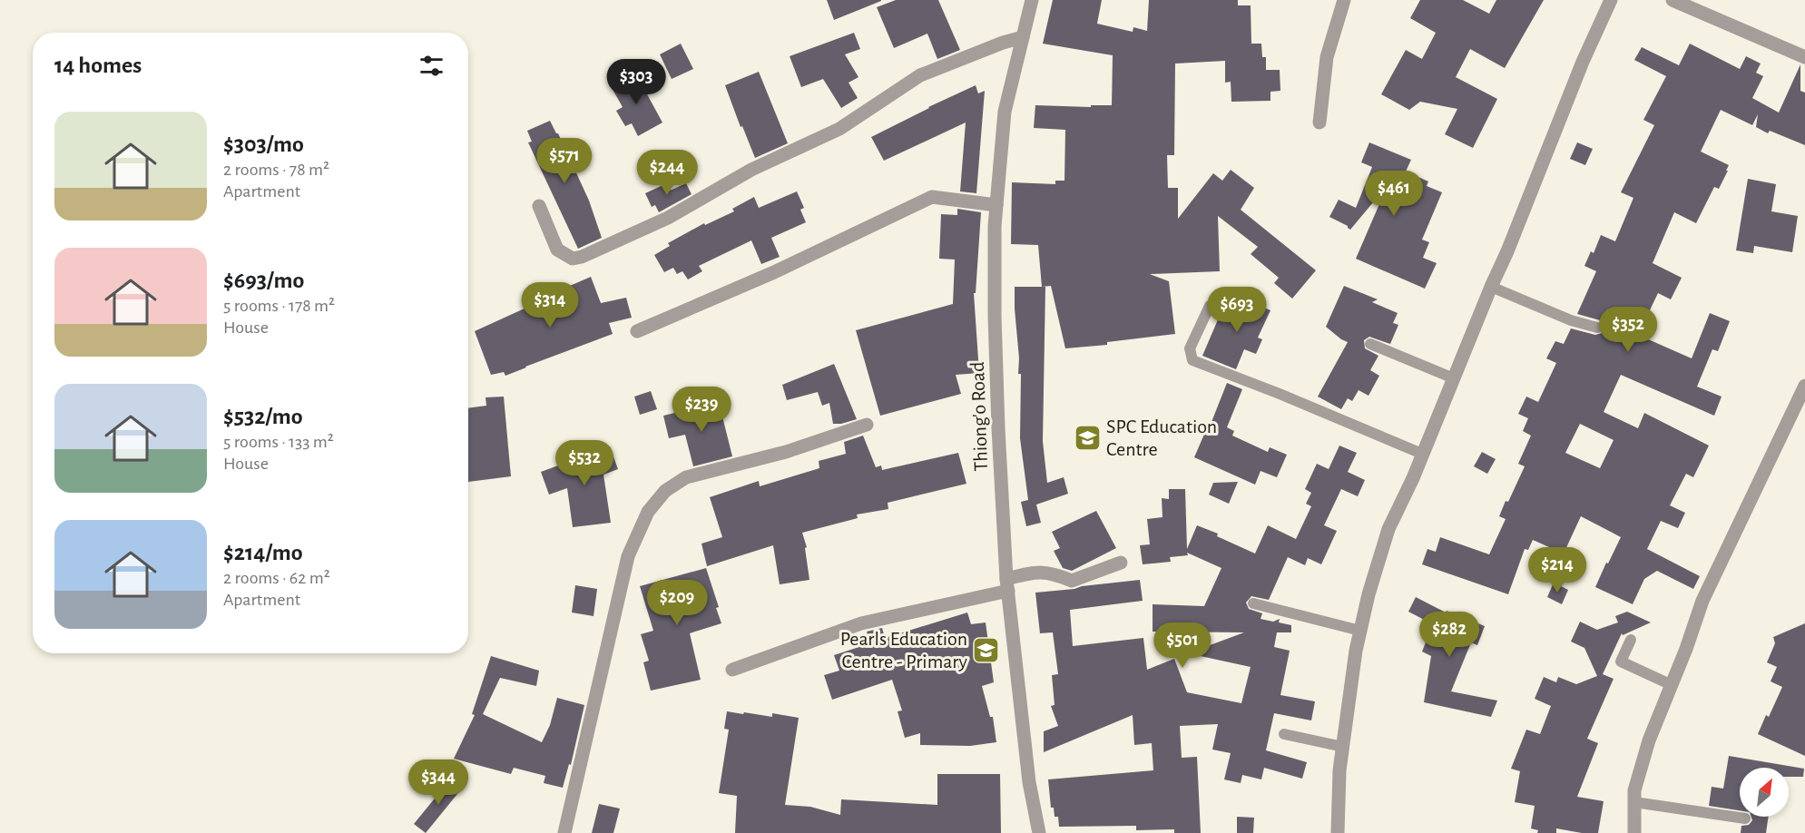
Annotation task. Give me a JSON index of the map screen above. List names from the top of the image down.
{
  "streets": {
    "street": ["Thiong'o Road"]
  },
  "places": {
    "school or university": ["SPC Education Centre", "Pearls Education Centre - Primary"]
  },
  "north": "top right",
  "page": {
    "heading": "14 homes",
    "price": [
      "$303",
      "$571",
      "$244",
      "$461",
      "$314",
      "$693",
      "$352",
      "$239",
      "$532",
      "$214",
      "$209",
      "$282",
      "$501",
      "$344"
    ],
    "list": [
      {
        "name": "$303/mo",
        "note": "2 rooms · 78 m² · Apartment"
      },
      {
        "name": "$693/mo",
        "note": "5 rooms · 178 m² · House"
      },
      {
        "name": "$532/mo",
        "note": "5 rooms · 133 m² · House"
      },
      {
        "name": "$214/mo",
        "note": "2 rooms · 62 m² · Apartment"
      }
    ]
  }
}
